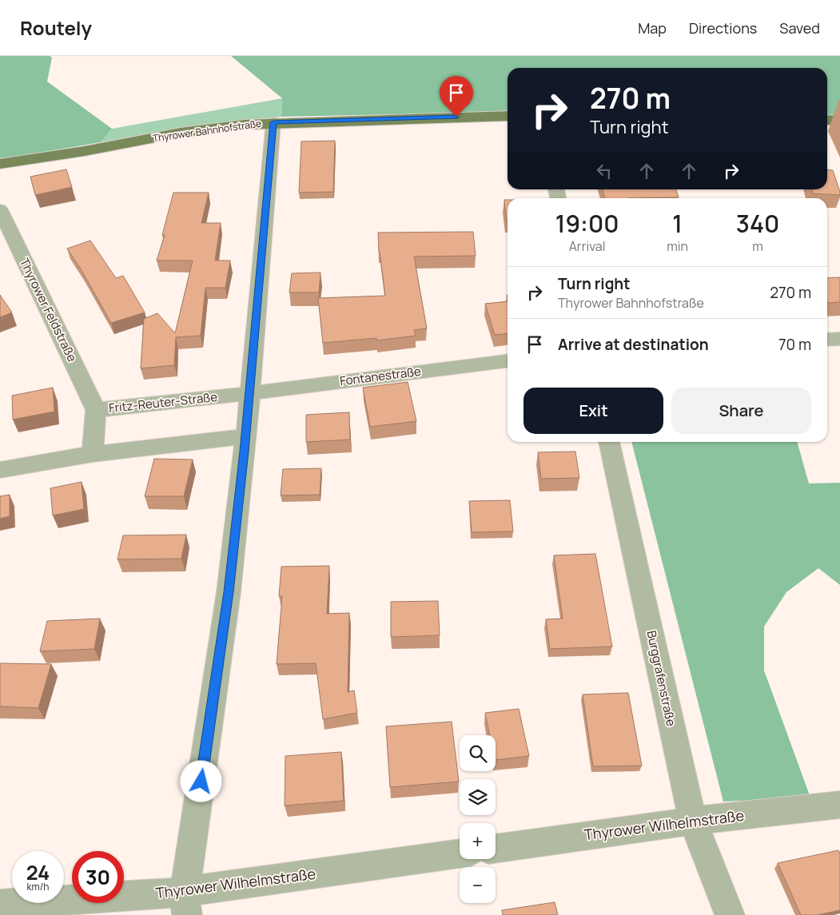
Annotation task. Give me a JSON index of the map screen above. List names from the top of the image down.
{
  "streets": {
    "main road": ["Thyrower Bahnhofstraße"],
    "street": [
      "Thyrower Feldstraße",
      "Fontanestraße",
      "Fritz-Reuter-Straße",
      "Burggrafenstraße",
      "Thyrower Wilhelmstraße"
    ]
  },
  "crossings": [
    ["Thyrower Feldstraße", "Fritz-Reuter-Straße"],
    ["Fontanestraße", "Fritz-Reuter-Straße"],
    ["Burggrafenstraße", "Thyrower Wilhelmstraße"]
  ],
  "page": {
    "header": "Routely",
    "nav": ["Map", "Directions", "Saved"],
    "turn": ["270 m", "Turn right"],
    "eta": [
      "19:00",
      "Arrival",
      "1",
      "min",
      "340",
      "m"
    ],
    "list": [
      {
        "name": "Turn right",
        "note": "Thyrower Bahnhofstraße",
        "value": "270 m"
      },
      {
        "name": "Arrive at destination",
        "value": "70 m"
      }
    ],
    "buttons": ["Exit", "Share"],
    "map_buttons": ["+", "−"],
    "speed": "24 km/h",
    "limit": "30"
  }
}
